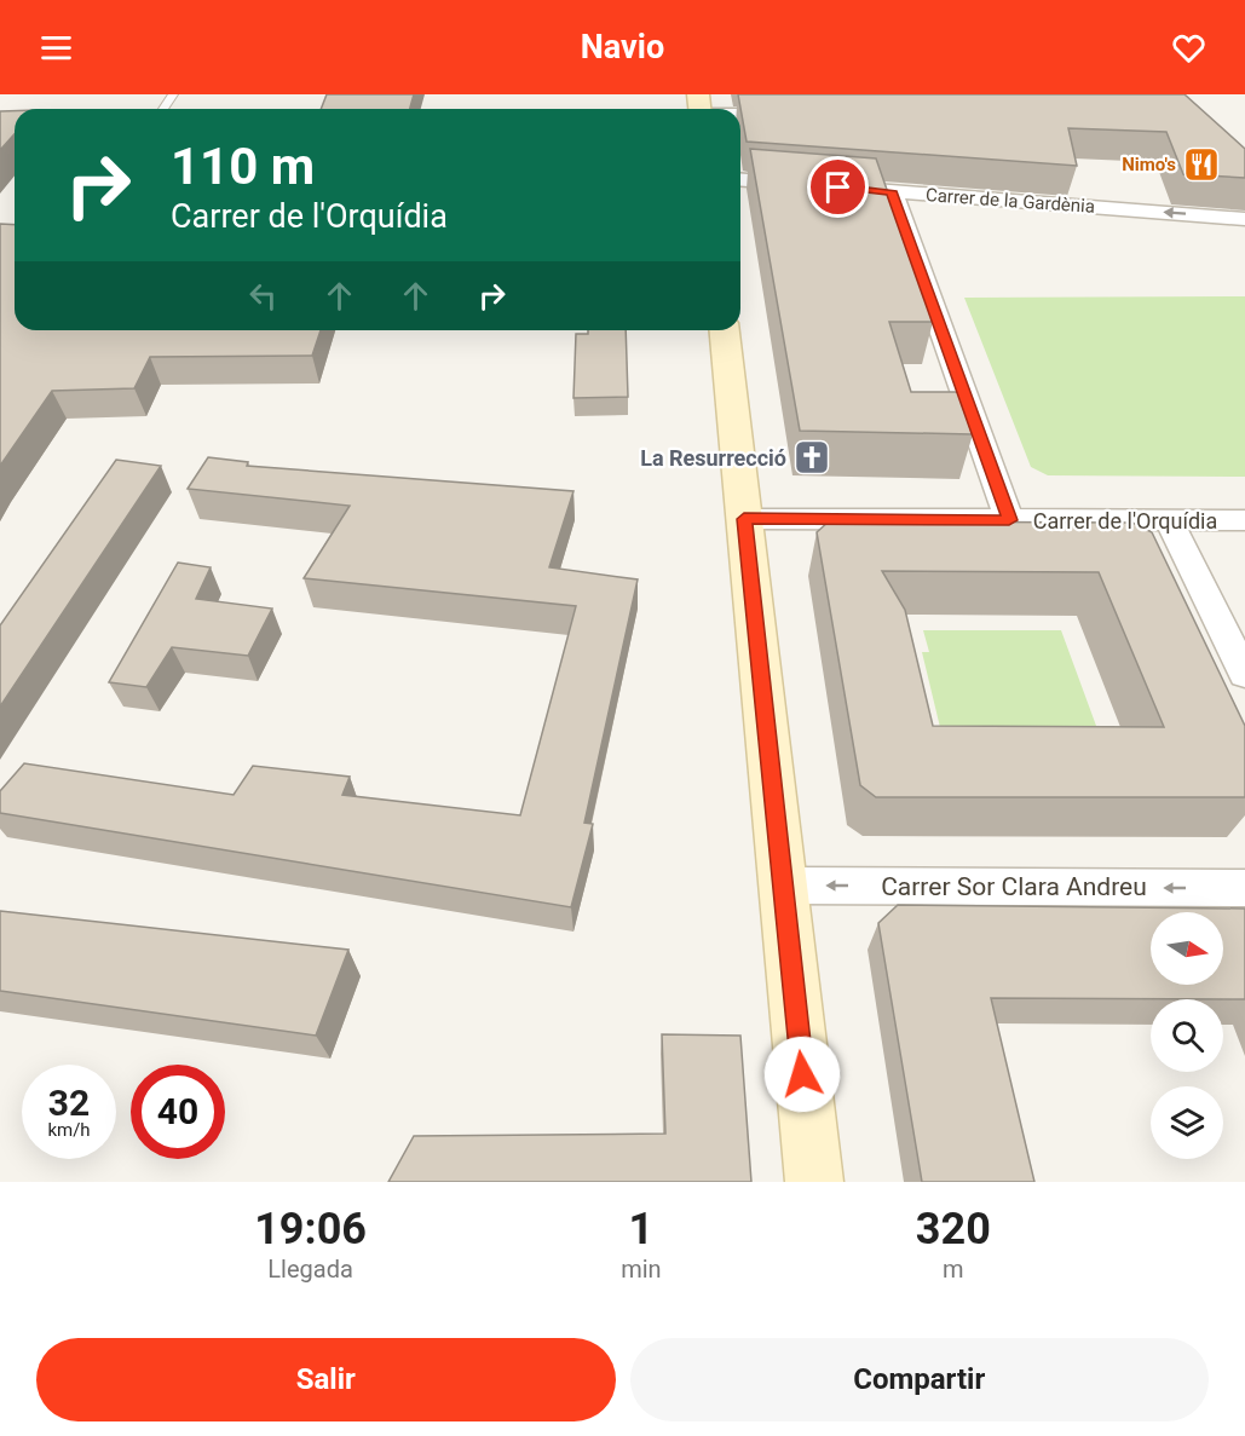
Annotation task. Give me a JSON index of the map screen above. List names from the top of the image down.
{
  "streets": {
    "street": ["Carrer de la Gardènia", "Carrer de l'Orquídia", "Carrer Sor Clara Andreu"]
  },
  "one_way": ["Carrer de la Gardènia", "Carrer Sor Clara Andreu"],
  "places": {
    "restaurant": ["Nimo's"],
    "church": ["La Resurrecció"]
  },
  "north": "right",
  "page": {
    "header": "Navio",
    "turn": ["110 m", "Carrer de l'Orquídia"],
    "speed": "32 km/h",
    "limit": "40",
    "eta": [
      "19:06",
      "Llegada",
      "1",
      "min",
      "320",
      "m"
    ],
    "buttons": ["Salir", "Compartir"]
  }
}
